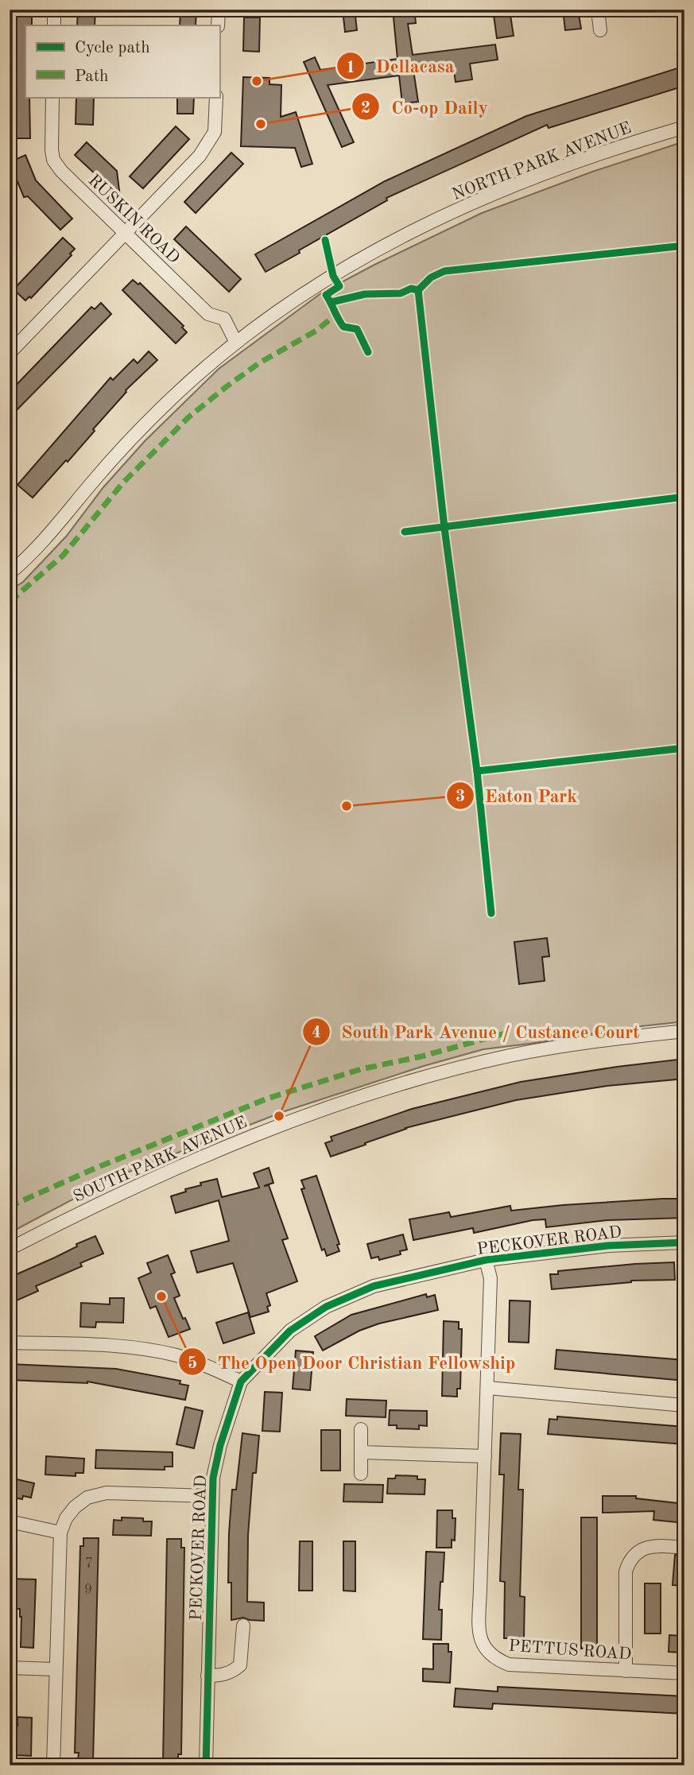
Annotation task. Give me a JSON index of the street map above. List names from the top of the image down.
{
  "streets": {
    "street": [
      "NORTH PARK AVENUE",
      "RUSKIN ROAD",
      "SOUTH PARK AVENUE",
      "PECKOVER ROAD",
      "PETTUS ROAD"
    ]
  },
  "crossings": [
    ["NORTH PARK AVENUE", "RUSKIN ROAD"],
    ["PECKOVER ROAD", "PETTUS ROAD"]
  ],
  "places": [
    "Dellacasa",
    "Co-op Daily",
    "Eaton Park",
    "South Park Avenue / Custance Court",
    "The Open Door Christian Fellowship"
  ],
  "house_numbers": ["7", "9"],
  "legend": ["Cycle path", "Path"]
}
